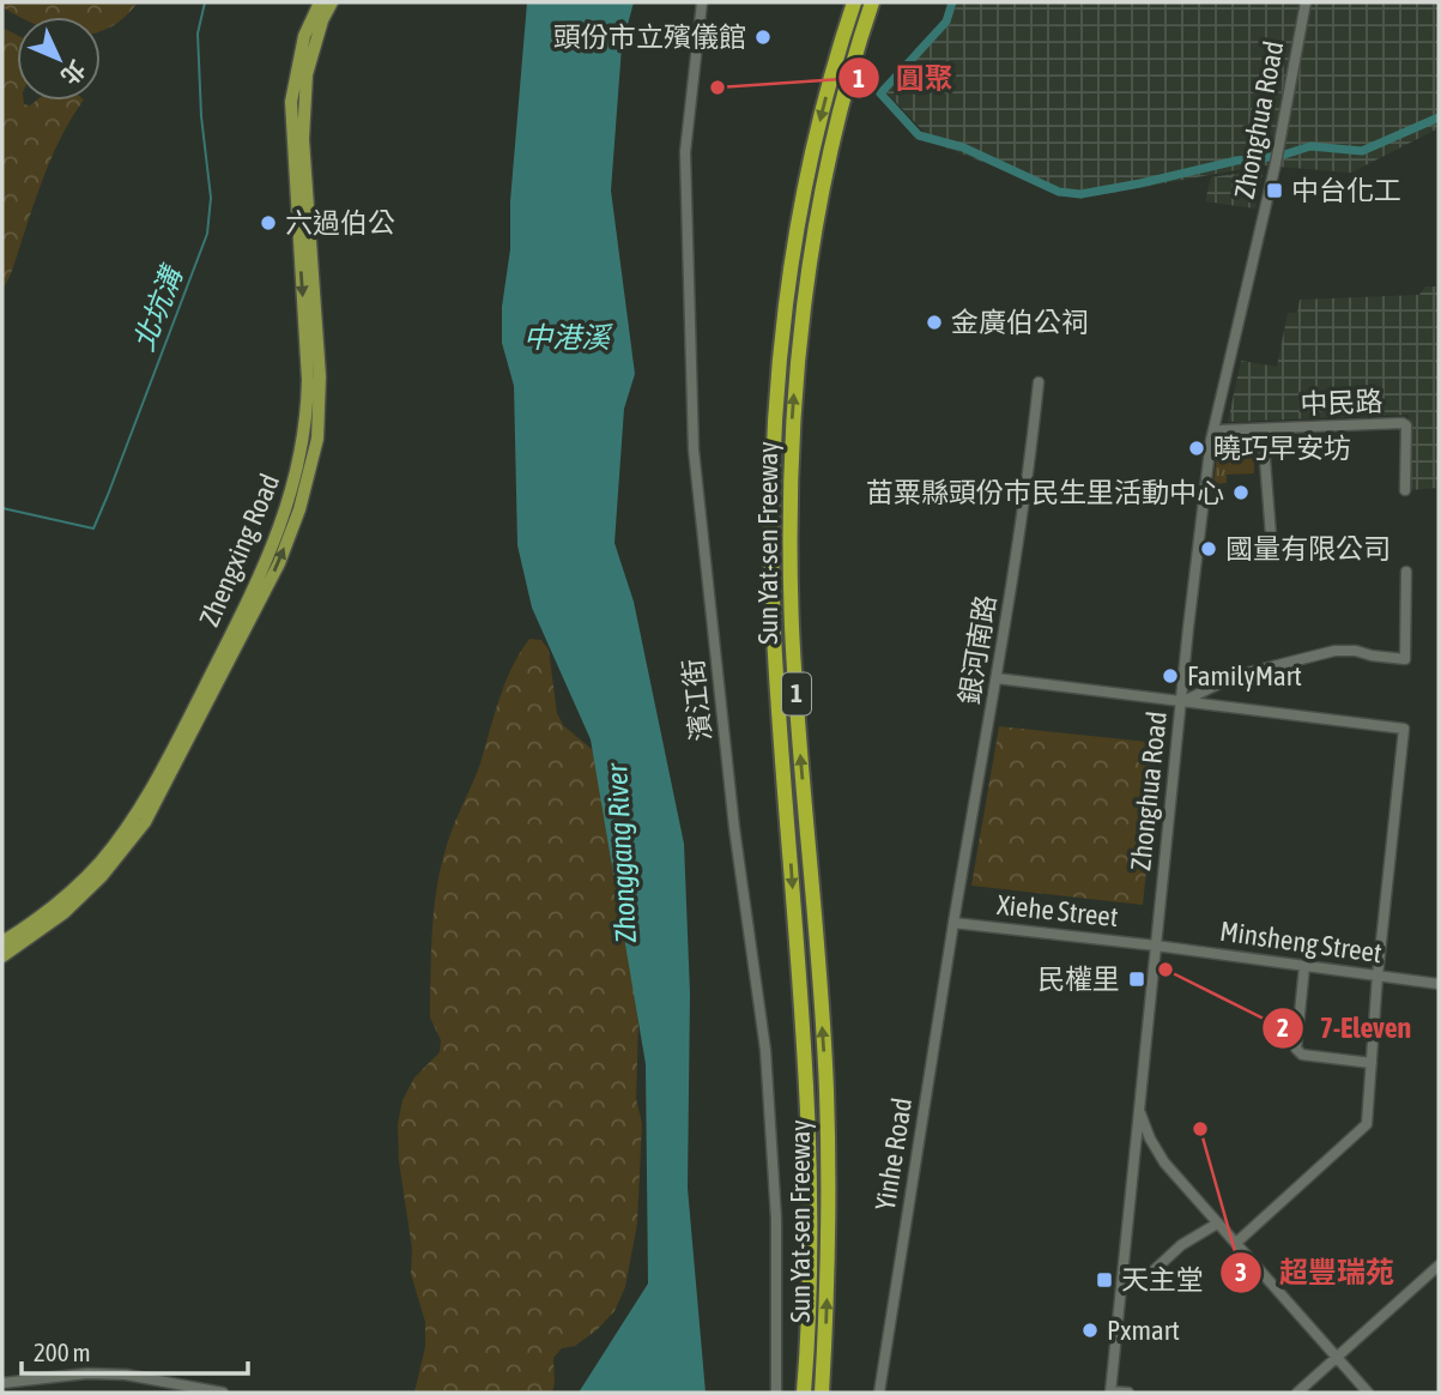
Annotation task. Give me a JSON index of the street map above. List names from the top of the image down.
{
  "streets": {
    "highway": ["Sun Yat-sen Freeway", "1"],
    "main road": ["Zhengxing Road"],
    "street": [
      "Zhonghua Road",
      "中民路",
      "銀河南路",
      "濱江街",
      "Xiehe Street",
      "Minsheng Street",
      "Yinhe Road"
    ]
  },
  "crossings": [
    ["Zhonghua Road", "中民路"],
    ["Zhonghua Road", "Xiehe Street"],
    ["Zhonghua Road", "Minsheng Street"],
    ["銀河南路", "Xiehe Street"],
    ["銀河南路", "Yinhe Road"],
    ["Xiehe Street", "Minsheng Street"],
    ["Xiehe Street", "Yinhe Road"]
  ],
  "water": ["北坑溝", "中港溪", "Zhonggang River"],
  "places": {
    "other": [
      "頭份市立殯儀館",
      "圓聚",
      "六過伯公",
      "金廣伯公祠",
      "曉巧早安坊",
      "苗粟縣頭份巿民生里活動中心",
      "國量有限公司",
      "FamilyMart",
      "7-Eleven",
      "超豐瑞苑",
      "Pxmart"
    ],
    "transit": ["中台化工", "民權里", "天主堂"]
  },
  "scale_bar": "200 m",
  "north": "bottom right"
}
